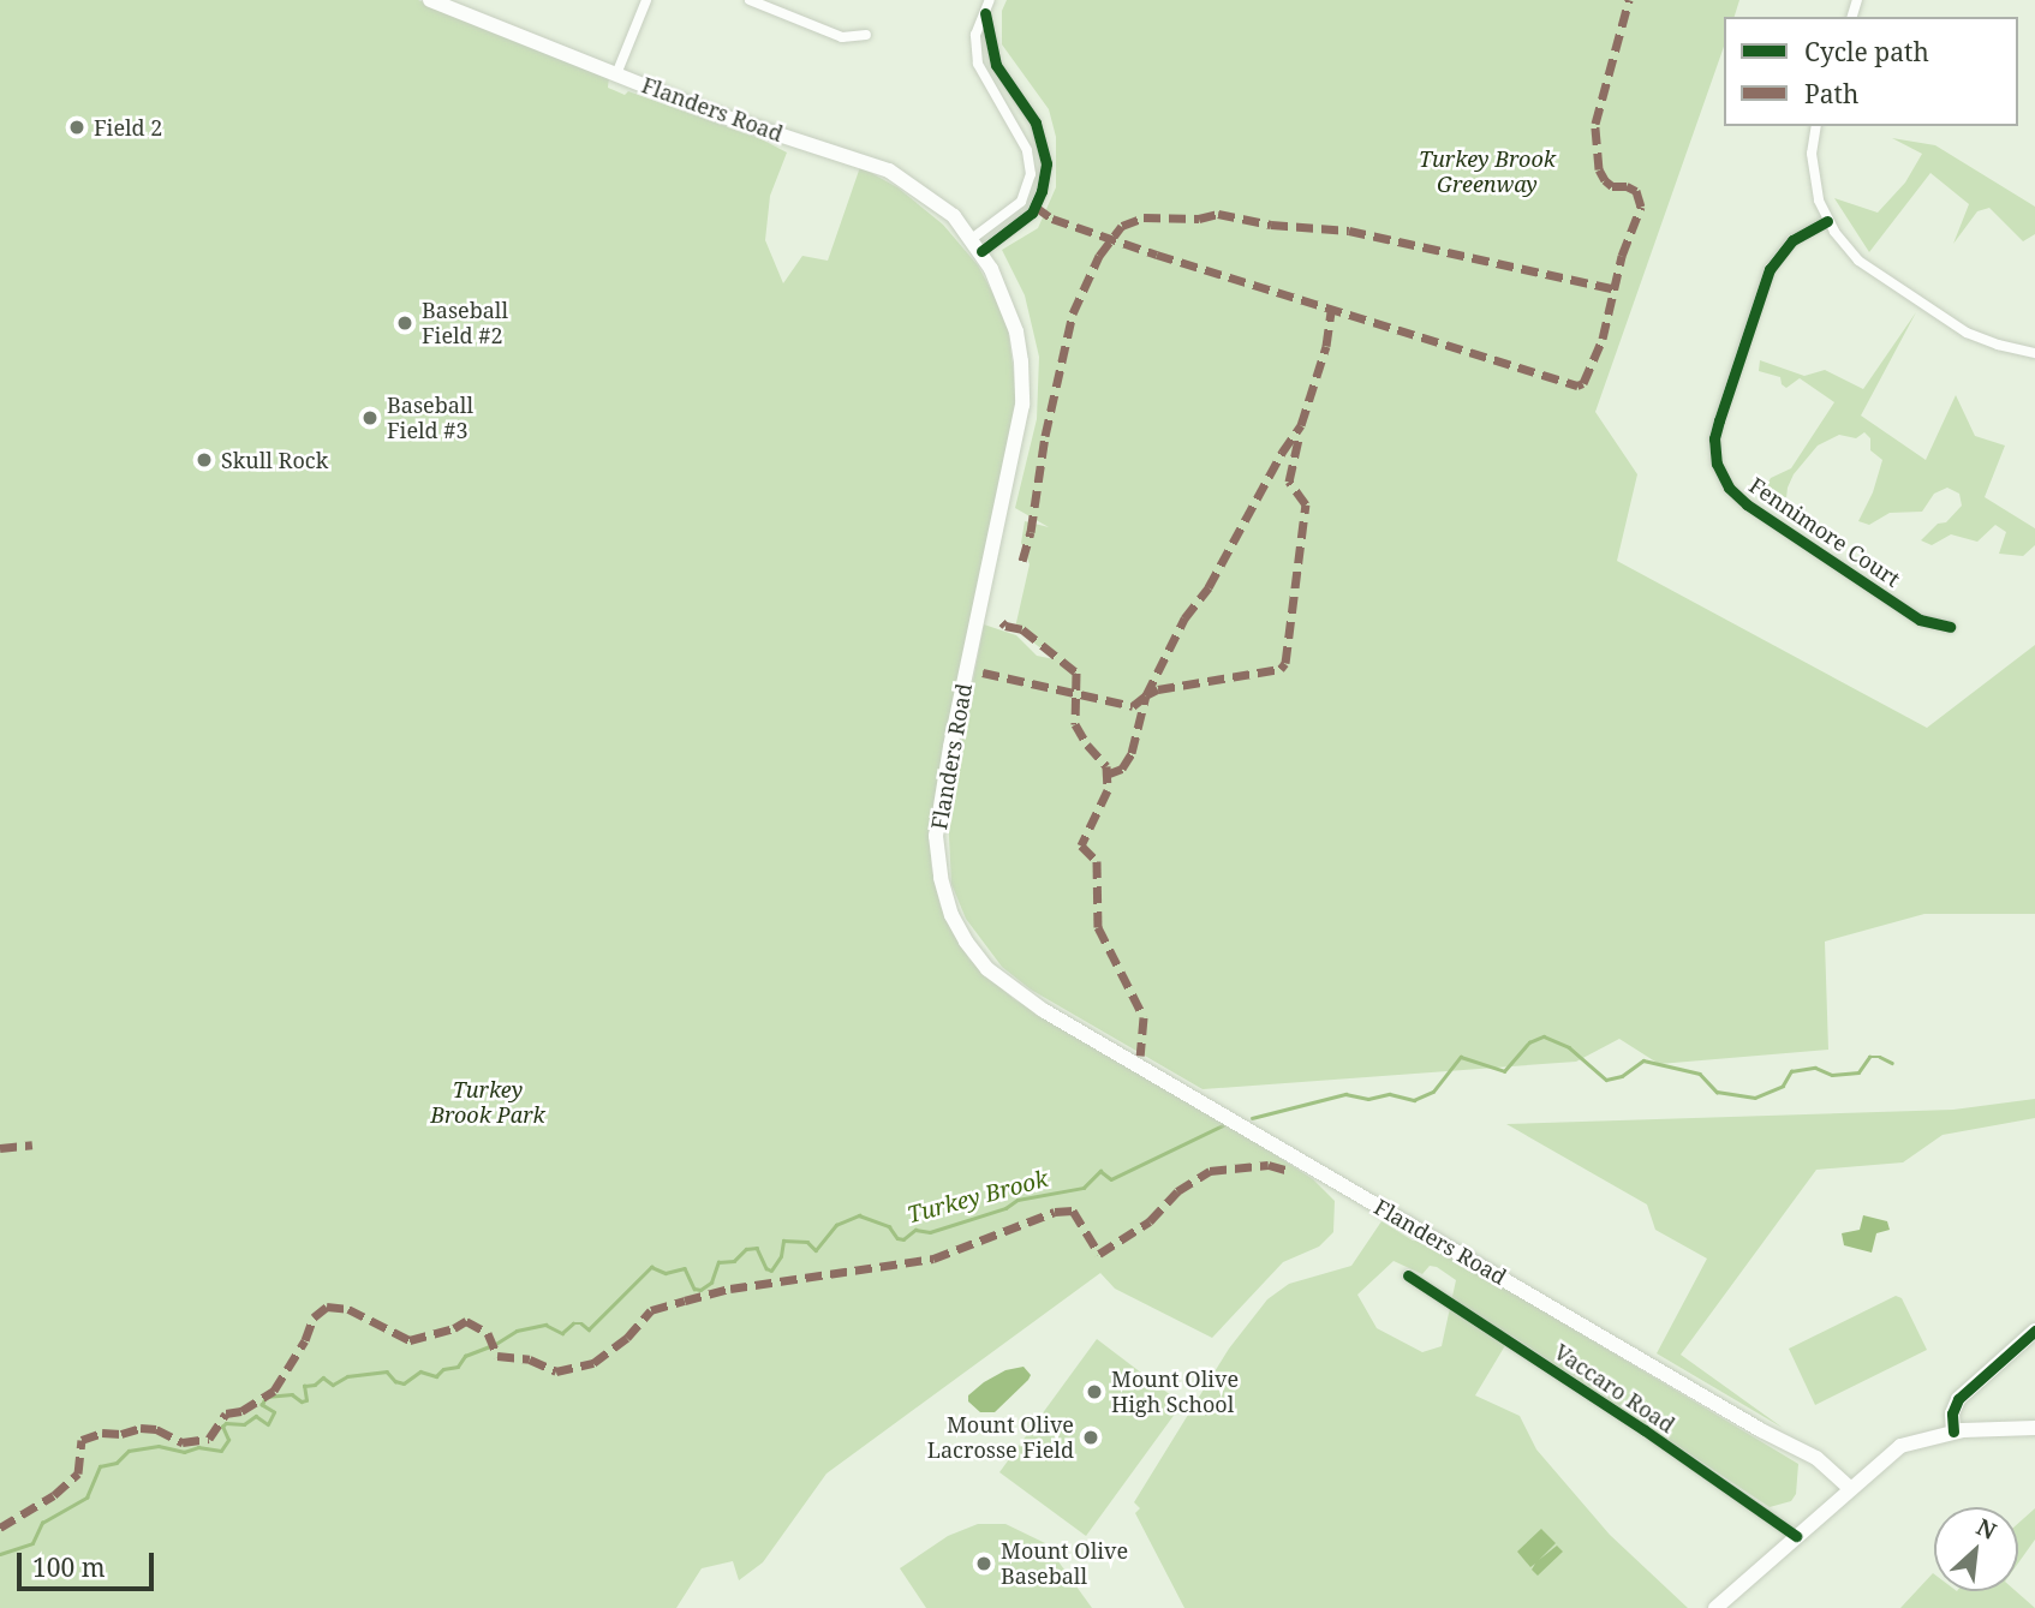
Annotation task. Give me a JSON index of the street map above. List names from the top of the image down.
{
  "streets": {
    "main road": ["Flanders Road"],
    "street": ["Fennimore Court", "Vaccaro Road"]
  },
  "water": ["Turkey Brook"],
  "parks": ["Turkey Brook Greenway", "Turkey Brook Park"],
  "places": [
    "Field 2",
    "Baseball Field #2",
    "Baseball Field #3",
    "Skull Rock",
    "Mount Olive High School",
    "Mount Olive Lacrosse Field",
    "Mount Olive Baseball"
  ],
  "legend": ["Cycle path", "Path"],
  "scale_bar": "100 m",
  "north": "top right"
}
